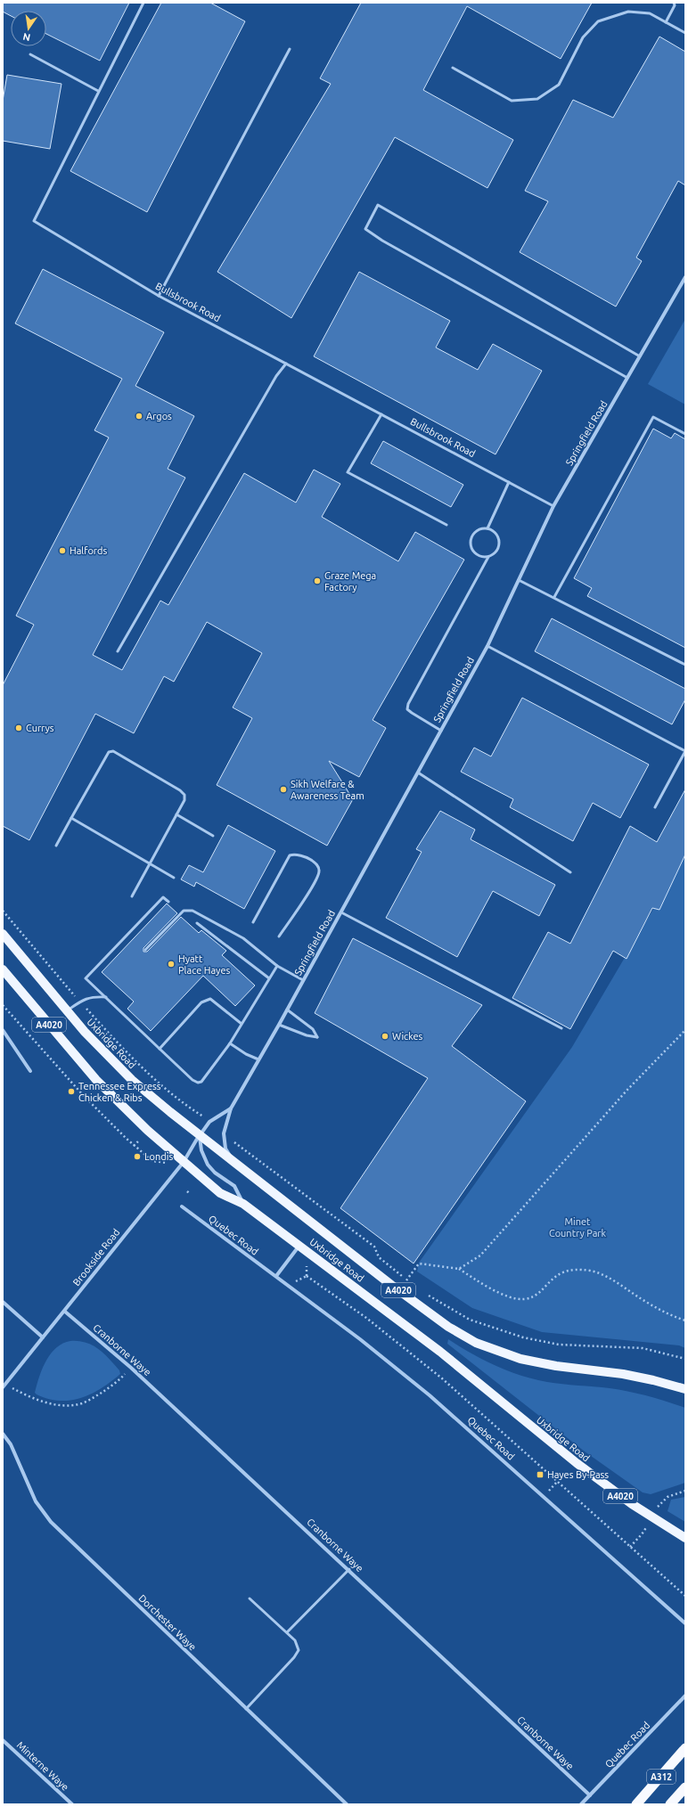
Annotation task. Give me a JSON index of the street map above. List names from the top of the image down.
{
  "streets": {
    "highway": ["A312"],
    "main road": ["A4020", "Uxbridge Road"],
    "street": [
      "Springfield Road",
      "Quebec Road",
      "Brookside Road",
      "Cranborne Waye",
      "Dorchester Waye",
      "Minterne Waye"
    ],
    "lane": ["Bullsbrook Road"]
  },
  "crossings": [
    ["Bullsbrook Road", "Springfield Road"],
    ["Springfield Road", "Uxbridge Road"],
    ["Uxbridge Road", "Brookside Road"],
    ["Quebec Road", "Cranborne Waye"],
    ["Brookside Road", "Cranborne Waye"]
  ],
  "parks": ["Minet Country Park"],
  "places": {
    "other": [
      "Argos",
      "Halfords",
      "Graze Mega Factory",
      "Currys",
      "Sikh Welfare & Awareness Team",
      "Hyatt Place Hayes",
      "Wickes",
      "Tennessee Express Chicken & Ribs",
      "Londis"
    ],
    "transit": ["Hayes By-Pass"]
  },
  "north": "bottom"
}
